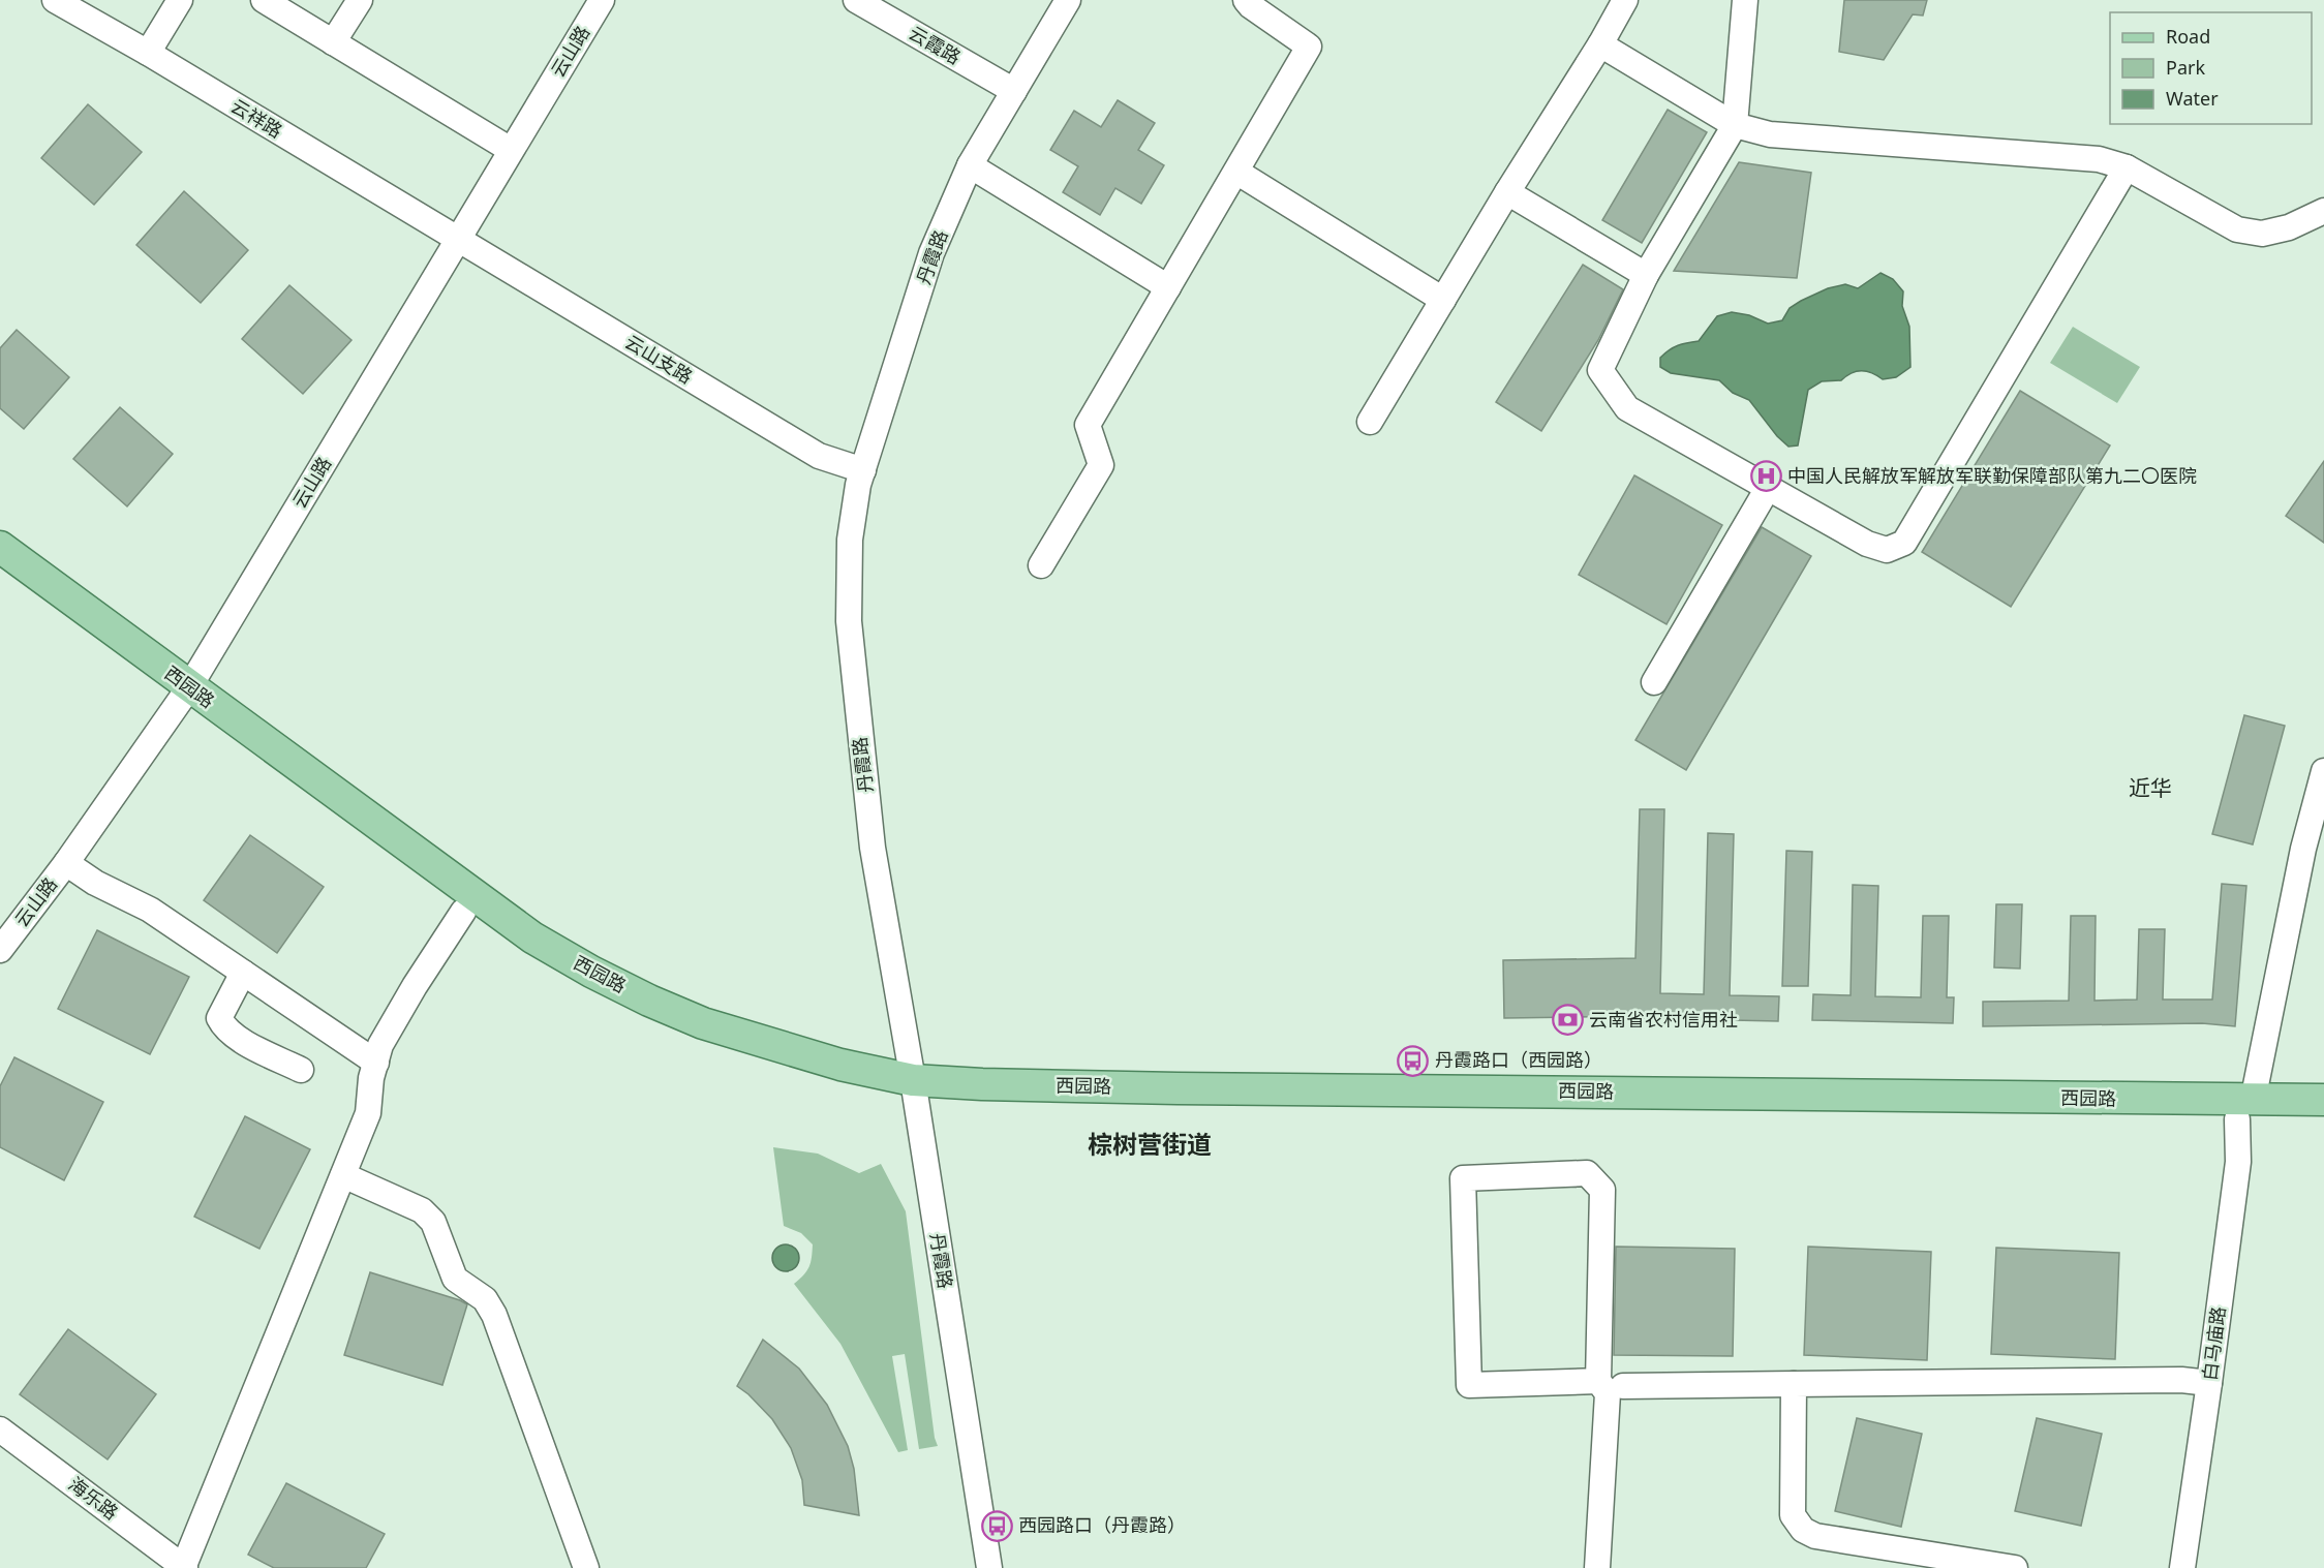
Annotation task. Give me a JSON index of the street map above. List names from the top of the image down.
{
  "streets": {
    "main road": ["西园路"],
    "street": [
      "云霞路",
      "云山路",
      "云祥路",
      "丹霞路",
      "云山支路",
      "白马庙路",
      "海乐路"
    ]
  },
  "crossings": [
    ["云霞路", "丹霞路"],
    ["云山路", "云祥路"],
    ["云山路", "云山支路"],
    ["云山路", "西园路"],
    ["云祥路", "云山支路"],
    ["丹霞路", "云山支路"],
    ["丹霞路", "西园路"],
    ["西园路", "白马庙路"]
  ],
  "districts": ["近华", "棕树营街道"],
  "places": {
    "hospital": ["中国人民解放军解放军联勤保障部队第九二〇医院"],
    "bank": ["云南省农村信用社"],
    "bus stop": ["丹霞路口（西园路）", "西园路口（丹霞路）"]
  },
  "legend": ["Road", "Park", "Water"]
}
